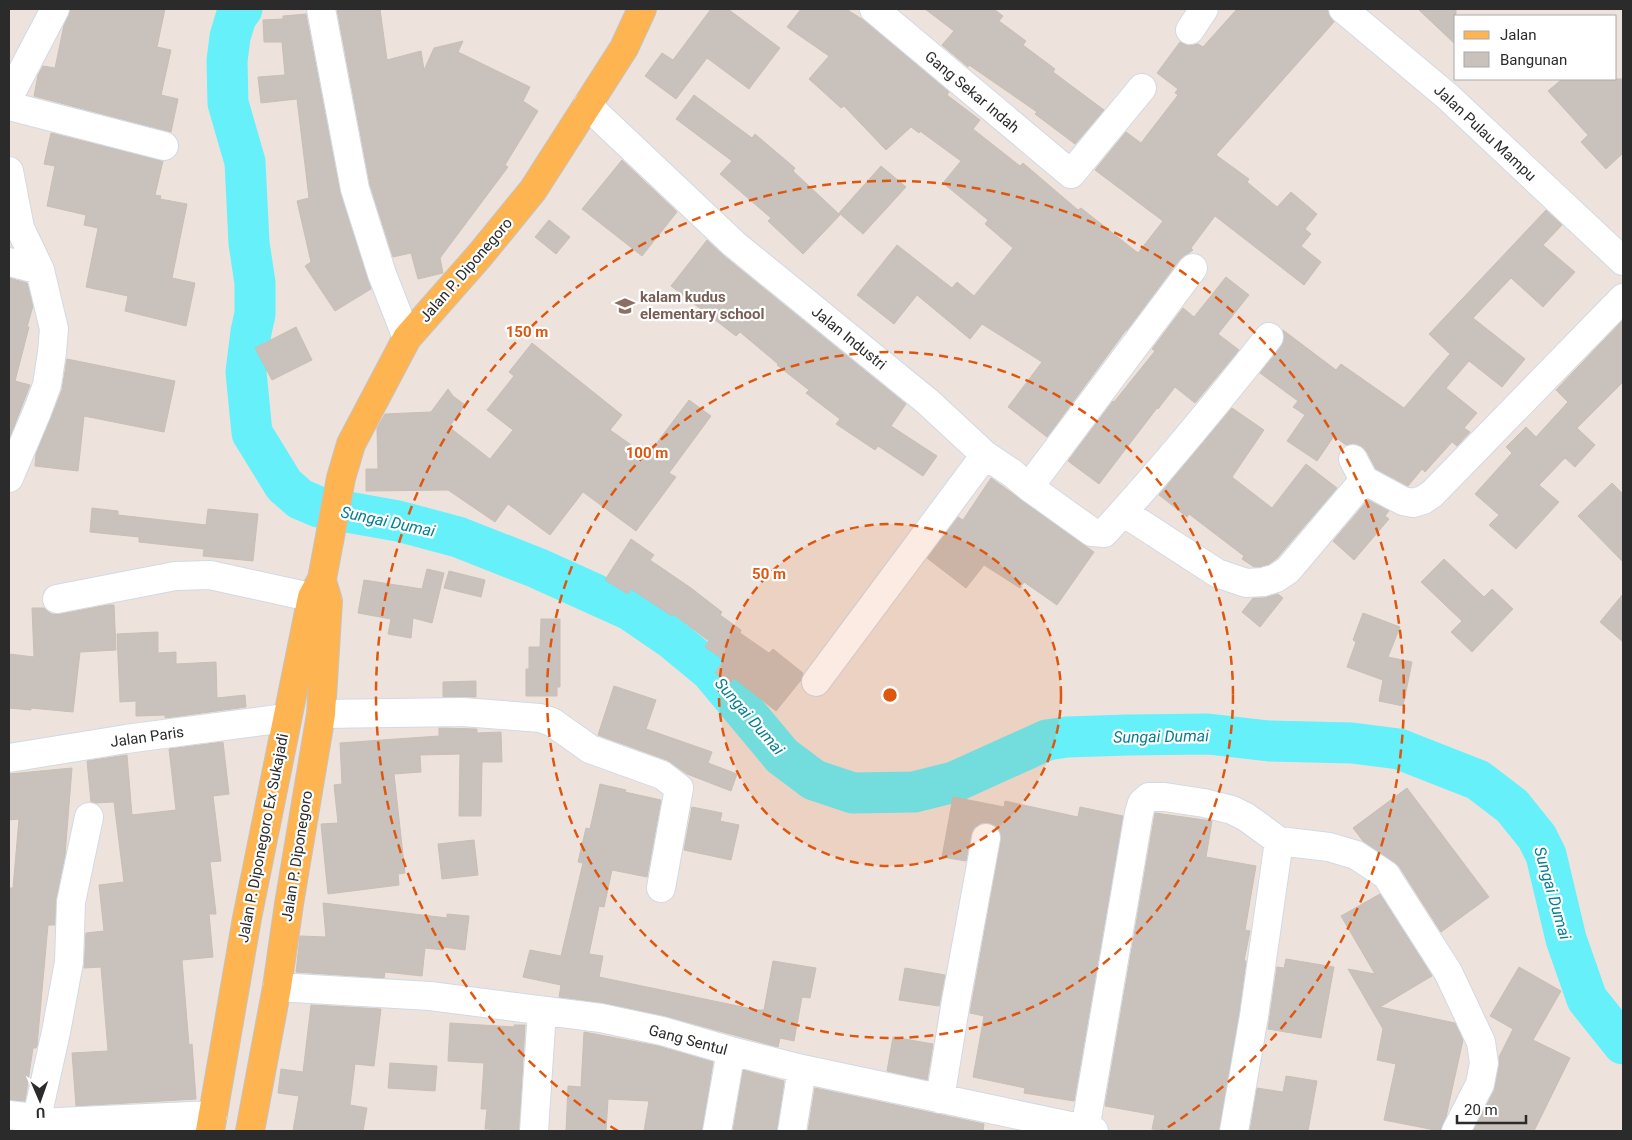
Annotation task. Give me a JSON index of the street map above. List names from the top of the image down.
{
  "streets": {
    "main road": ["Jalan P. Diponegoro", "Jalan P. Diponegoro Ex Sukajadi"],
    "street": [
      "Gang Sekar Indah",
      "Jalan Pulau Mampu",
      "Jalan Industri",
      "Jalan Paris",
      "Gang Sentul"
    ]
  },
  "crossings": [
    ["Jalan P. Diponegoro", "Jalan Industri"],
    ["Jalan P. Diponegoro", "Jalan P. Diponegoro Ex Sukajadi"],
    ["Jalan P. Diponegoro", "Gang Sentul"],
    ["Jalan Paris", "Jalan P. Diponegoro Ex Sukajadi"]
  ],
  "water": ["Sungai Dumai"],
  "places": {
    "school or university": ["kalam kudus elementary school"]
  },
  "legend": ["Jalan", "Bangunan"],
  "scale_bar": "20 m",
  "north": "bottom",
  "rings": ["150 m", "100 m", "50 m"]
}
